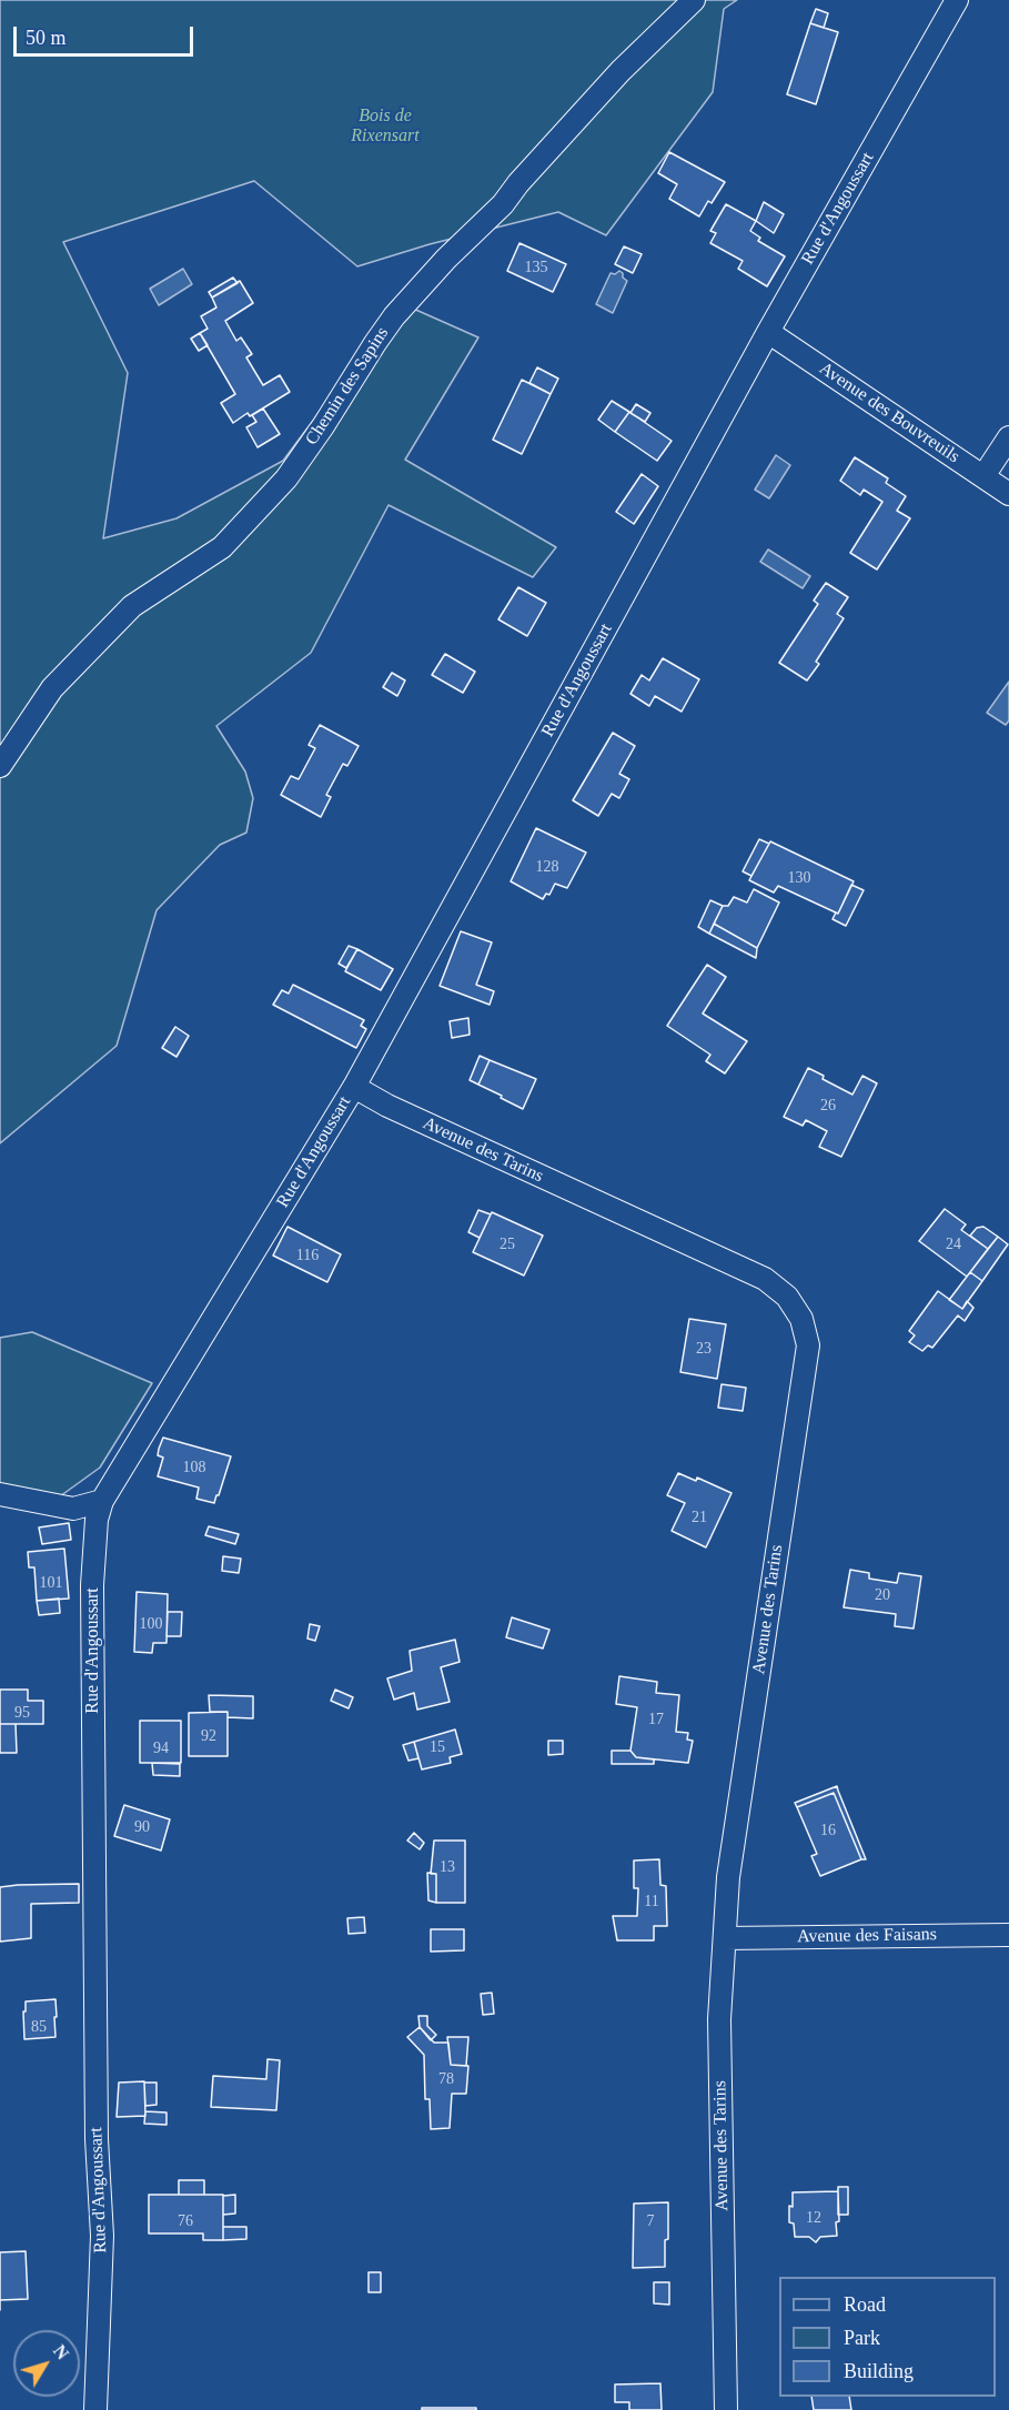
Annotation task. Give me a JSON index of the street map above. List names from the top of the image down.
{
  "streets": {
    "street": [
      "Rue d'Angoussart",
      "Chemin des Sapins",
      "Avenue des Bouvreuils",
      "Avenue des Tarins",
      "Avenue des Faisans"
    ]
  },
  "crossings": [
    ["Rue d'Angoussart", "Avenue des Bouvreuils"],
    ["Rue d'Angoussart", "Avenue des Tarins"],
    ["Avenue des Tarins", "Avenue des Faisans"]
  ],
  "parks": ["Bois de Rixensart"],
  "house_numbers": [
    "135",
    "128",
    "130",
    "26",
    "25",
    "24",
    "116",
    "23",
    "108",
    "21",
    "101",
    "20",
    "100",
    "95",
    "17",
    "92",
    "15",
    "94",
    "90",
    "16",
    "13",
    "11",
    "85",
    "78",
    "12",
    "76",
    "7"
  ],
  "legend": ["Road", "Park", "Building"],
  "scale_bar": "50 m",
  "north": "top right"
}
